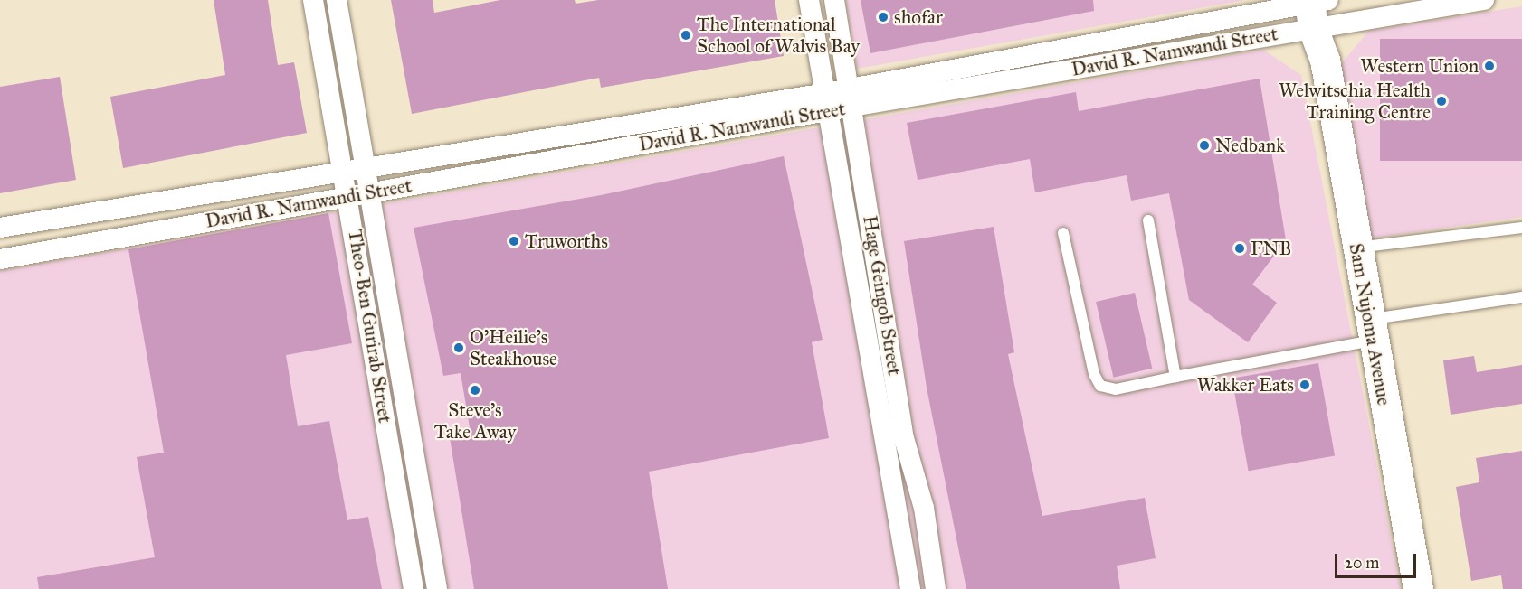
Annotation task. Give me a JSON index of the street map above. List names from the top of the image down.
{
  "streets": {
    "main road": ["Sam Nujoma Avenue"],
    "street": ["David R. Namwandi Street", "Hage Geingob Street", "Theo-Ben Gurirab Street"]
  },
  "crossings": [
    ["David R. Namwandi Street", "Hage Geingob Street"],
    ["David R. Namwandi Street", "Sam Nujoma Avenue"],
    ["David R. Namwandi Street", "Theo-Ben Gurirab Street"]
  ],
  "places": [
    "shofar",
    "The International School of Walvis Bay",
    "Western Union",
    "Welwitschia Health Training Centre",
    "Nedbank",
    "Truworths",
    "FNB",
    "O'Heilie's Steakhouse",
    "Wakker Eats",
    "Steve's Take Away"
  ],
  "scale_bar": "20 m"
}
